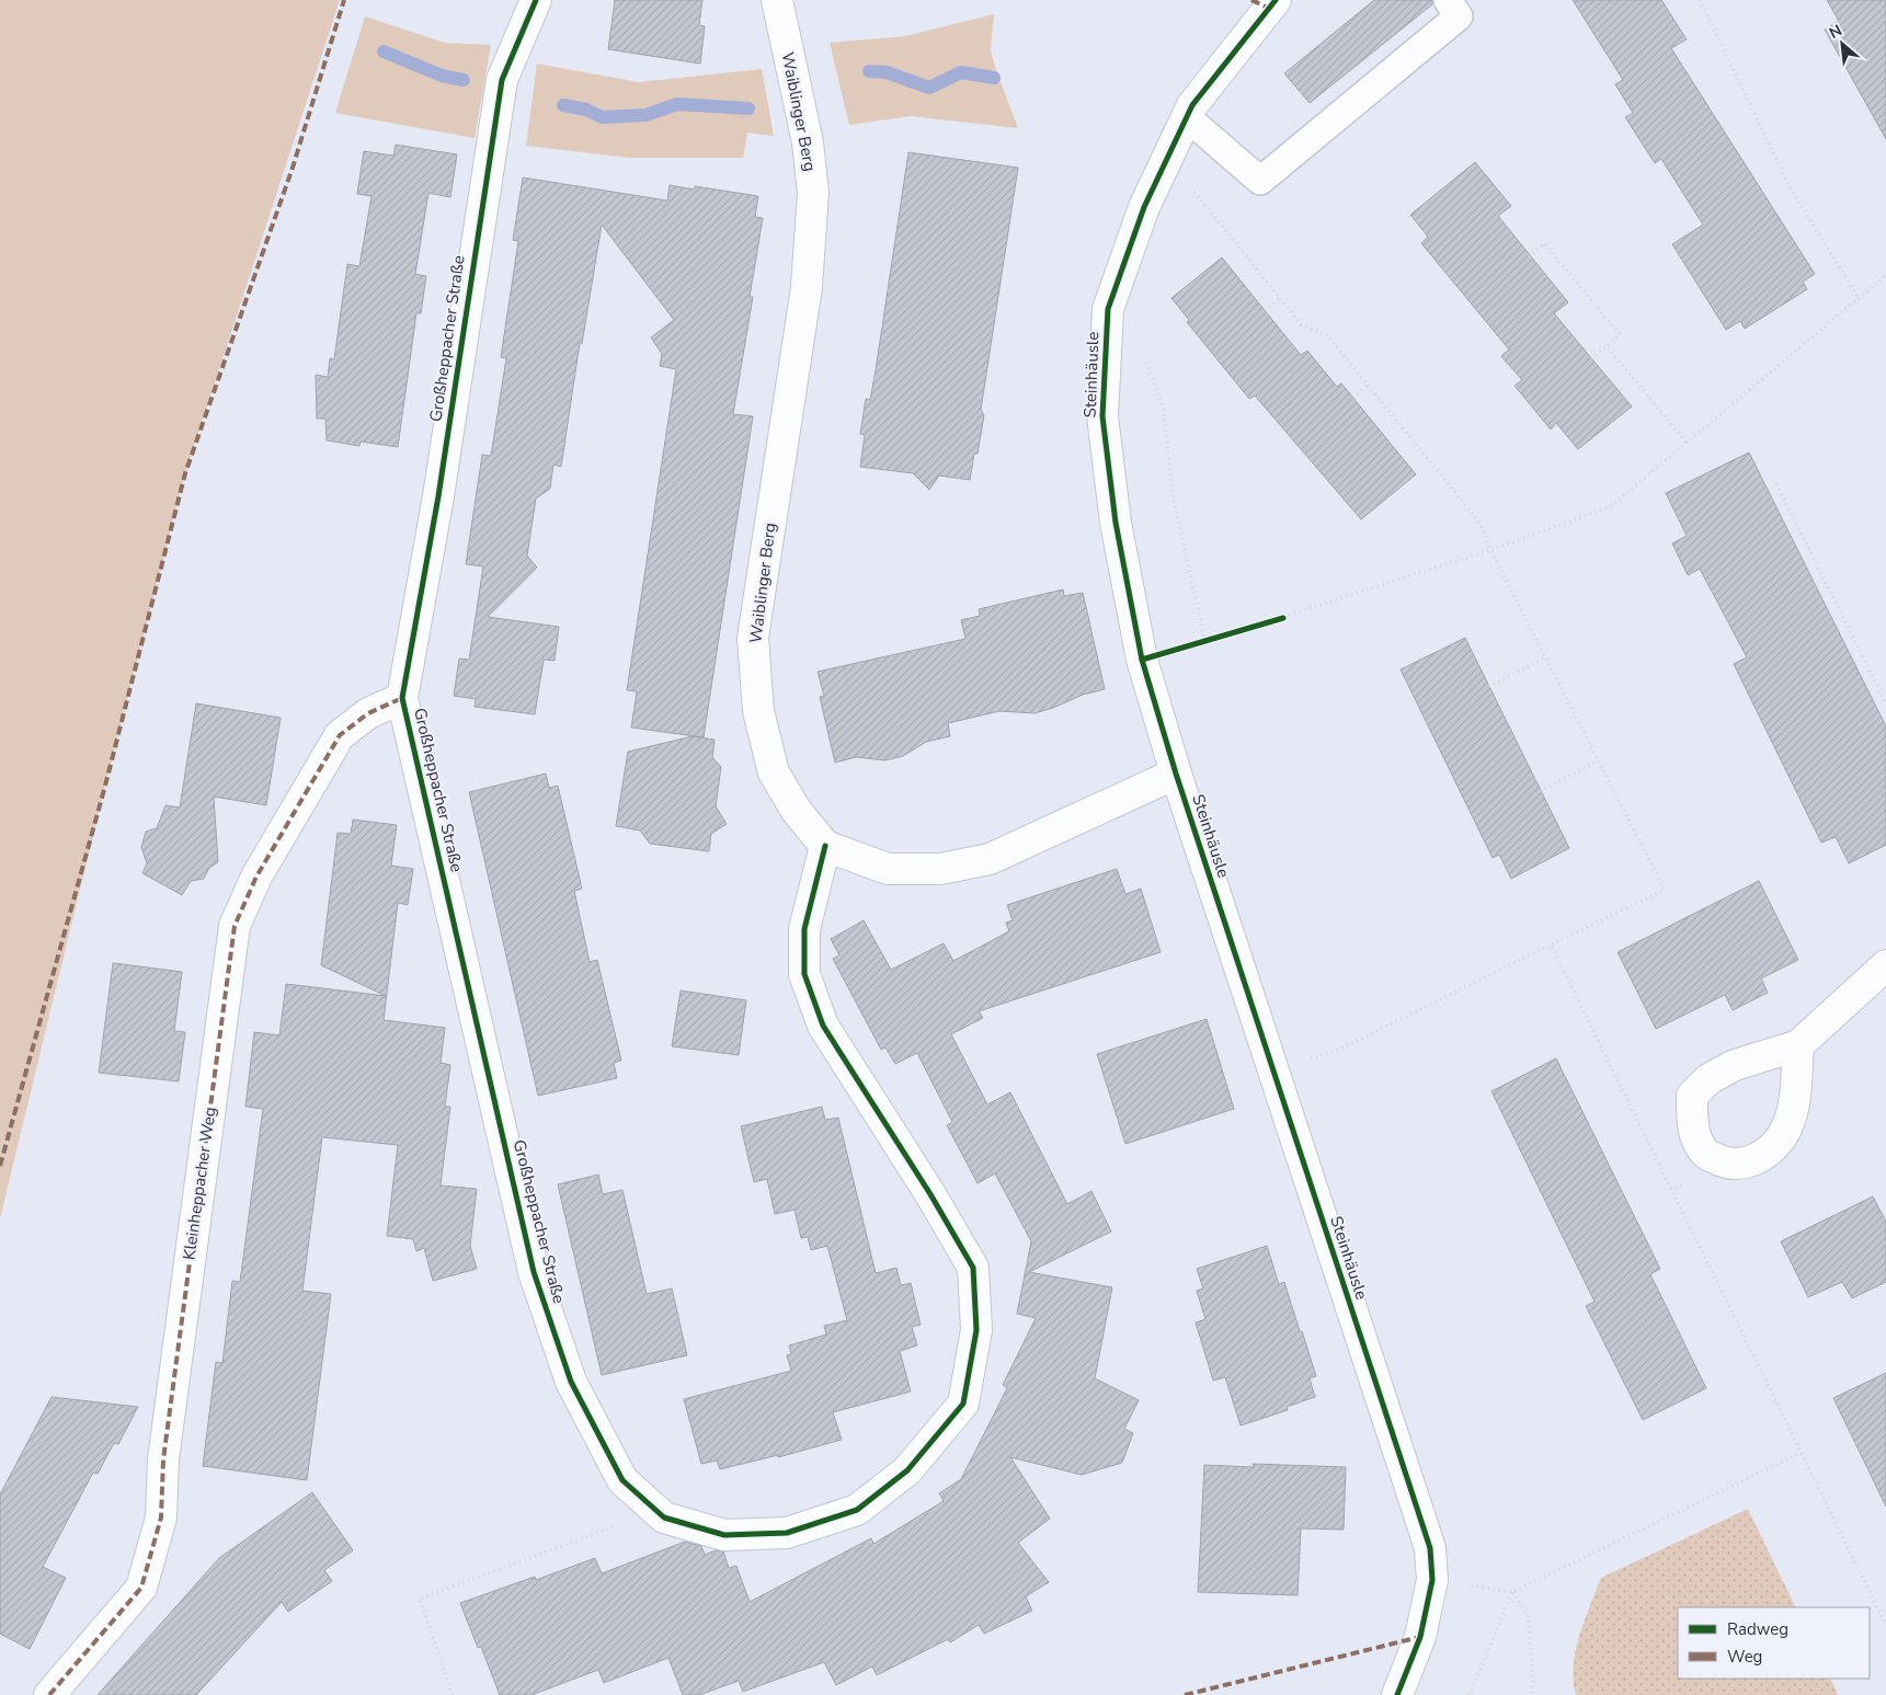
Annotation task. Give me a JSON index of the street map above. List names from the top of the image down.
{
  "streets": {
    "street": [
      "Waiblinger Berg",
      "Großheppacher Straße",
      "Steinhäusle",
      "Kleinheppacher Weg"
    ]
  },
  "crossings": [
    ["Waiblinger Berg", "Großheppacher Straße"],
    ["Großheppacher Straße", "Kleinheppacher Weg"]
  ],
  "legend": ["Radweg", "Weg"],
  "north": "top left"
}
